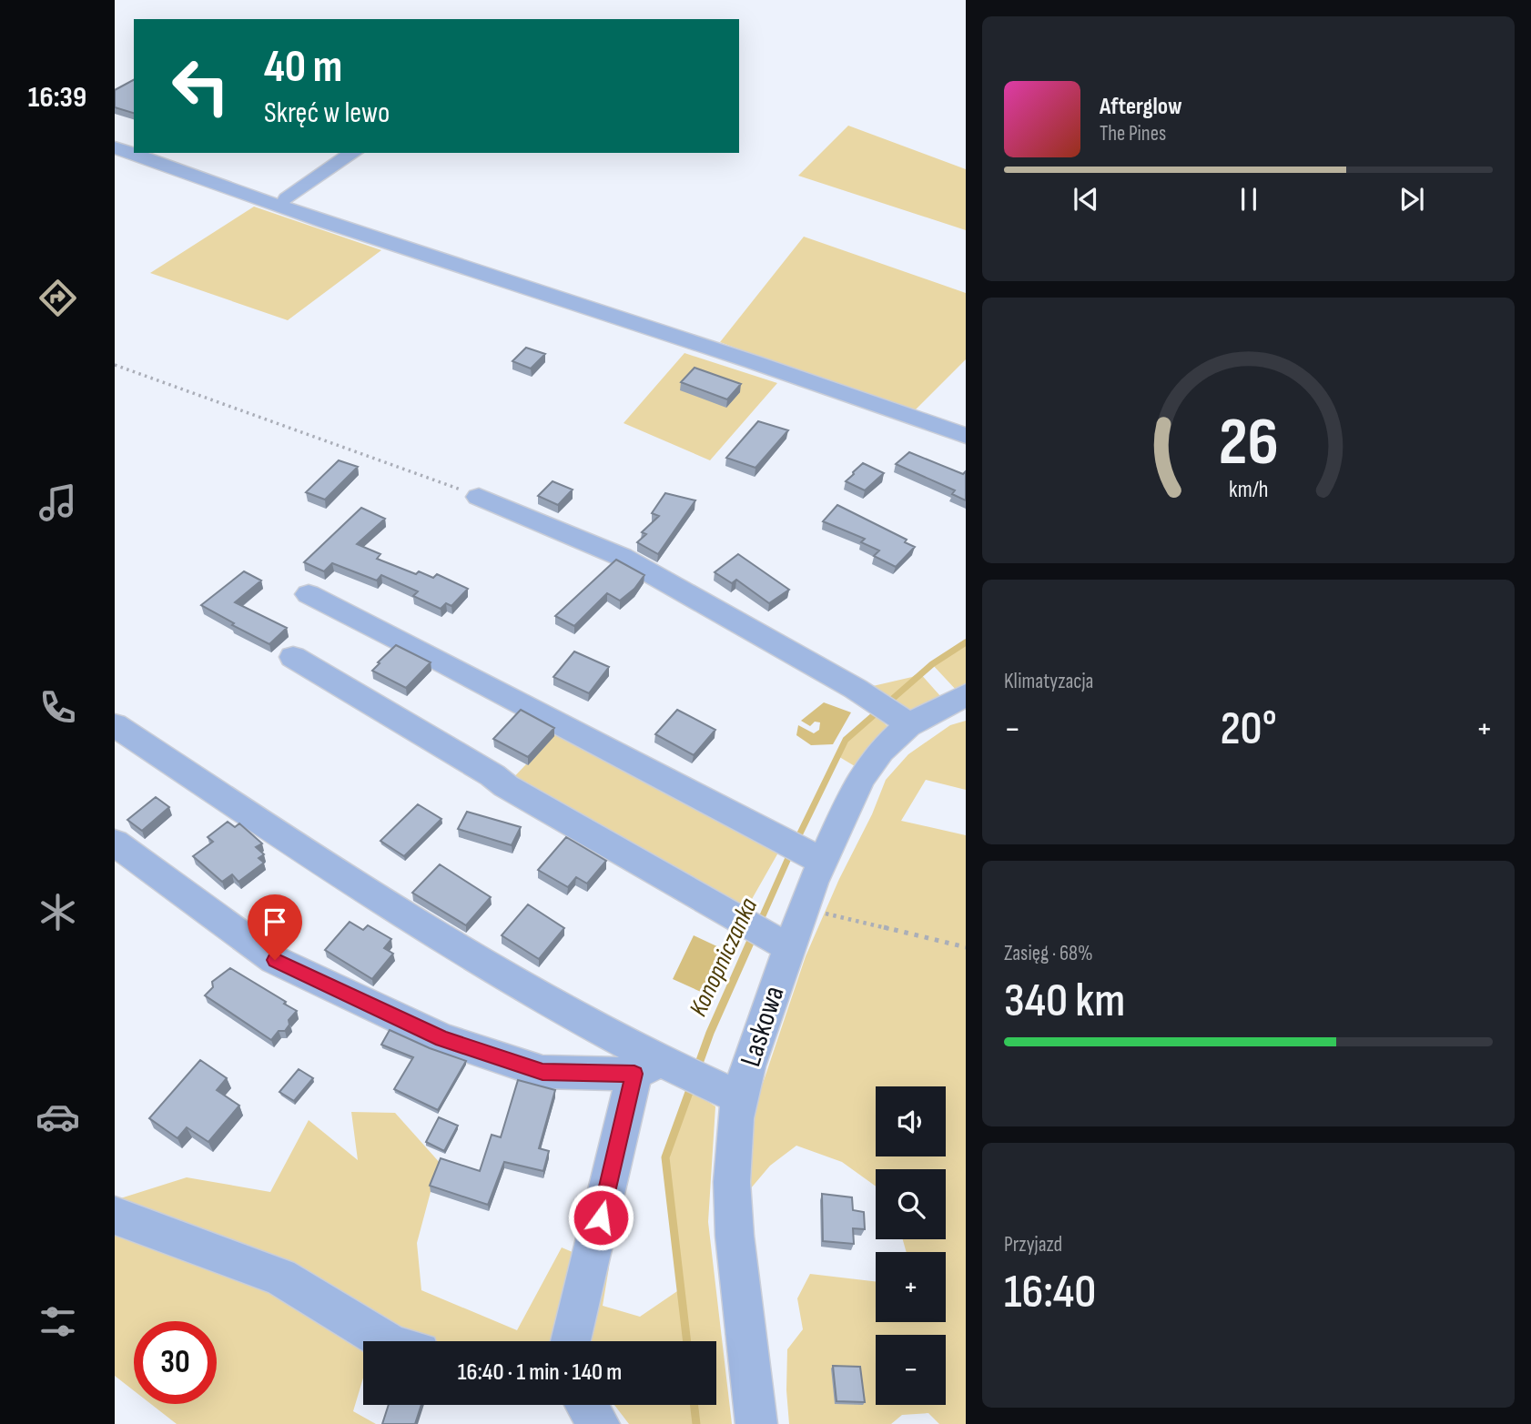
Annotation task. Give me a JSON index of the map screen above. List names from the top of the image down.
{
  "streets": {
    "street": ["Laskowa"]
  },
  "water": ["Konopniczanka"],
  "page": {
    "tabs": "16:39",
    "turn": ["40 m", "Skręć w lewo"],
    "song": ["Afterglow", "The Pines"],
    "tile": [
      "Klimatyzacja",
      ["Zasięg · 68%", "340 km"],
      ["Przyjazd", "16:40"]
    ],
    "heat": ["−", "20°", "+"],
    "map_buttons": ["+", "−"],
    "limit": "30",
    "trip": "16:40 · 1 min · 140 m",
    "gauge": ["26", "km/h"]
  }
}
